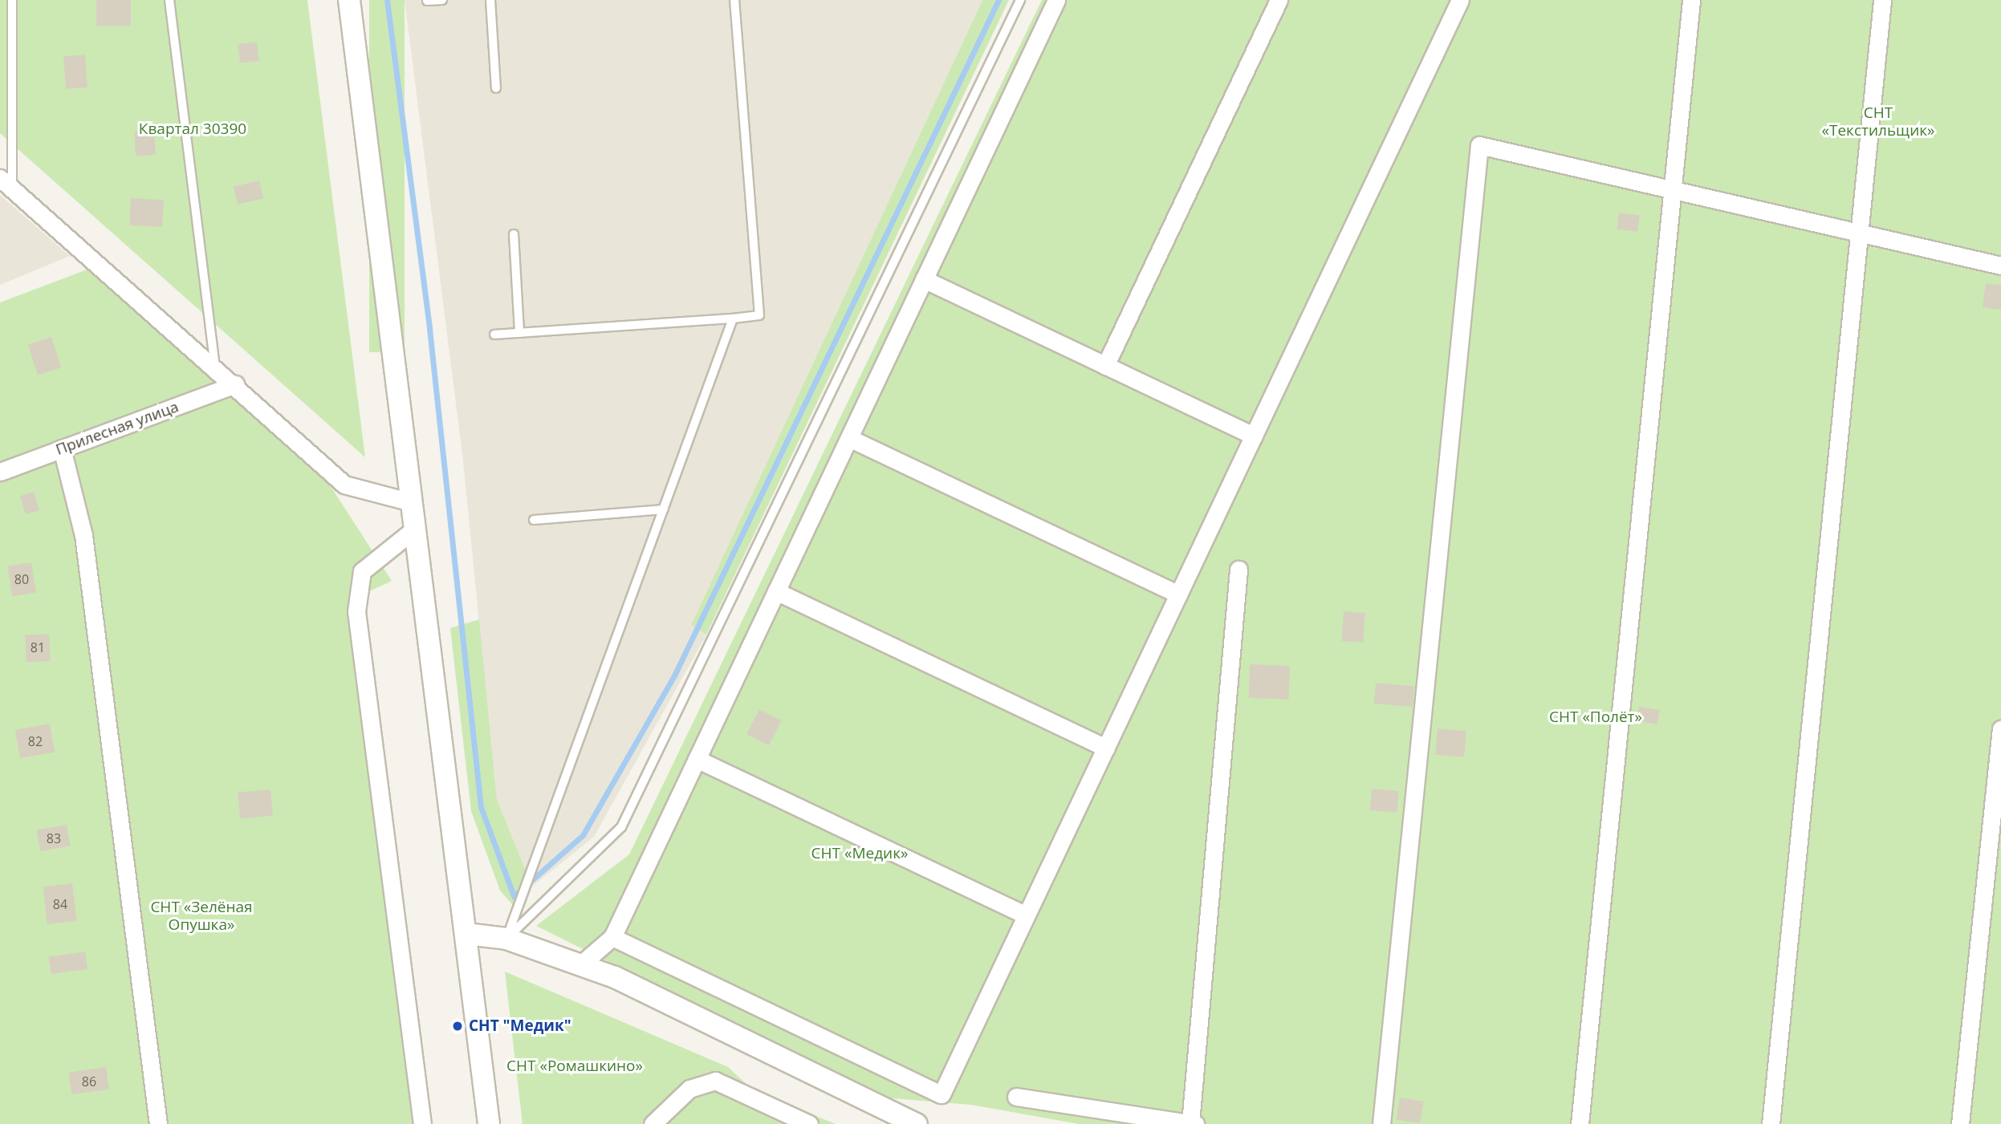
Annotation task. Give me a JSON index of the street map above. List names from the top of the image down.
{
  "streets": {
    "street": ["Прилесная улица"]
  },
  "parks": [
    "СНТ «Текстильщик»",
    "Квартал 30390",
    "СНТ «Полёт»",
    "СНТ «Медик»",
    "СНТ «Зелёная Опушка»",
    "СНТ «Ромашкино»"
  ],
  "places": ["СНТ \"Медик\""],
  "house_numbers": [
    "80",
    "81",
    "82",
    "83",
    "84",
    "86"
  ]
}
